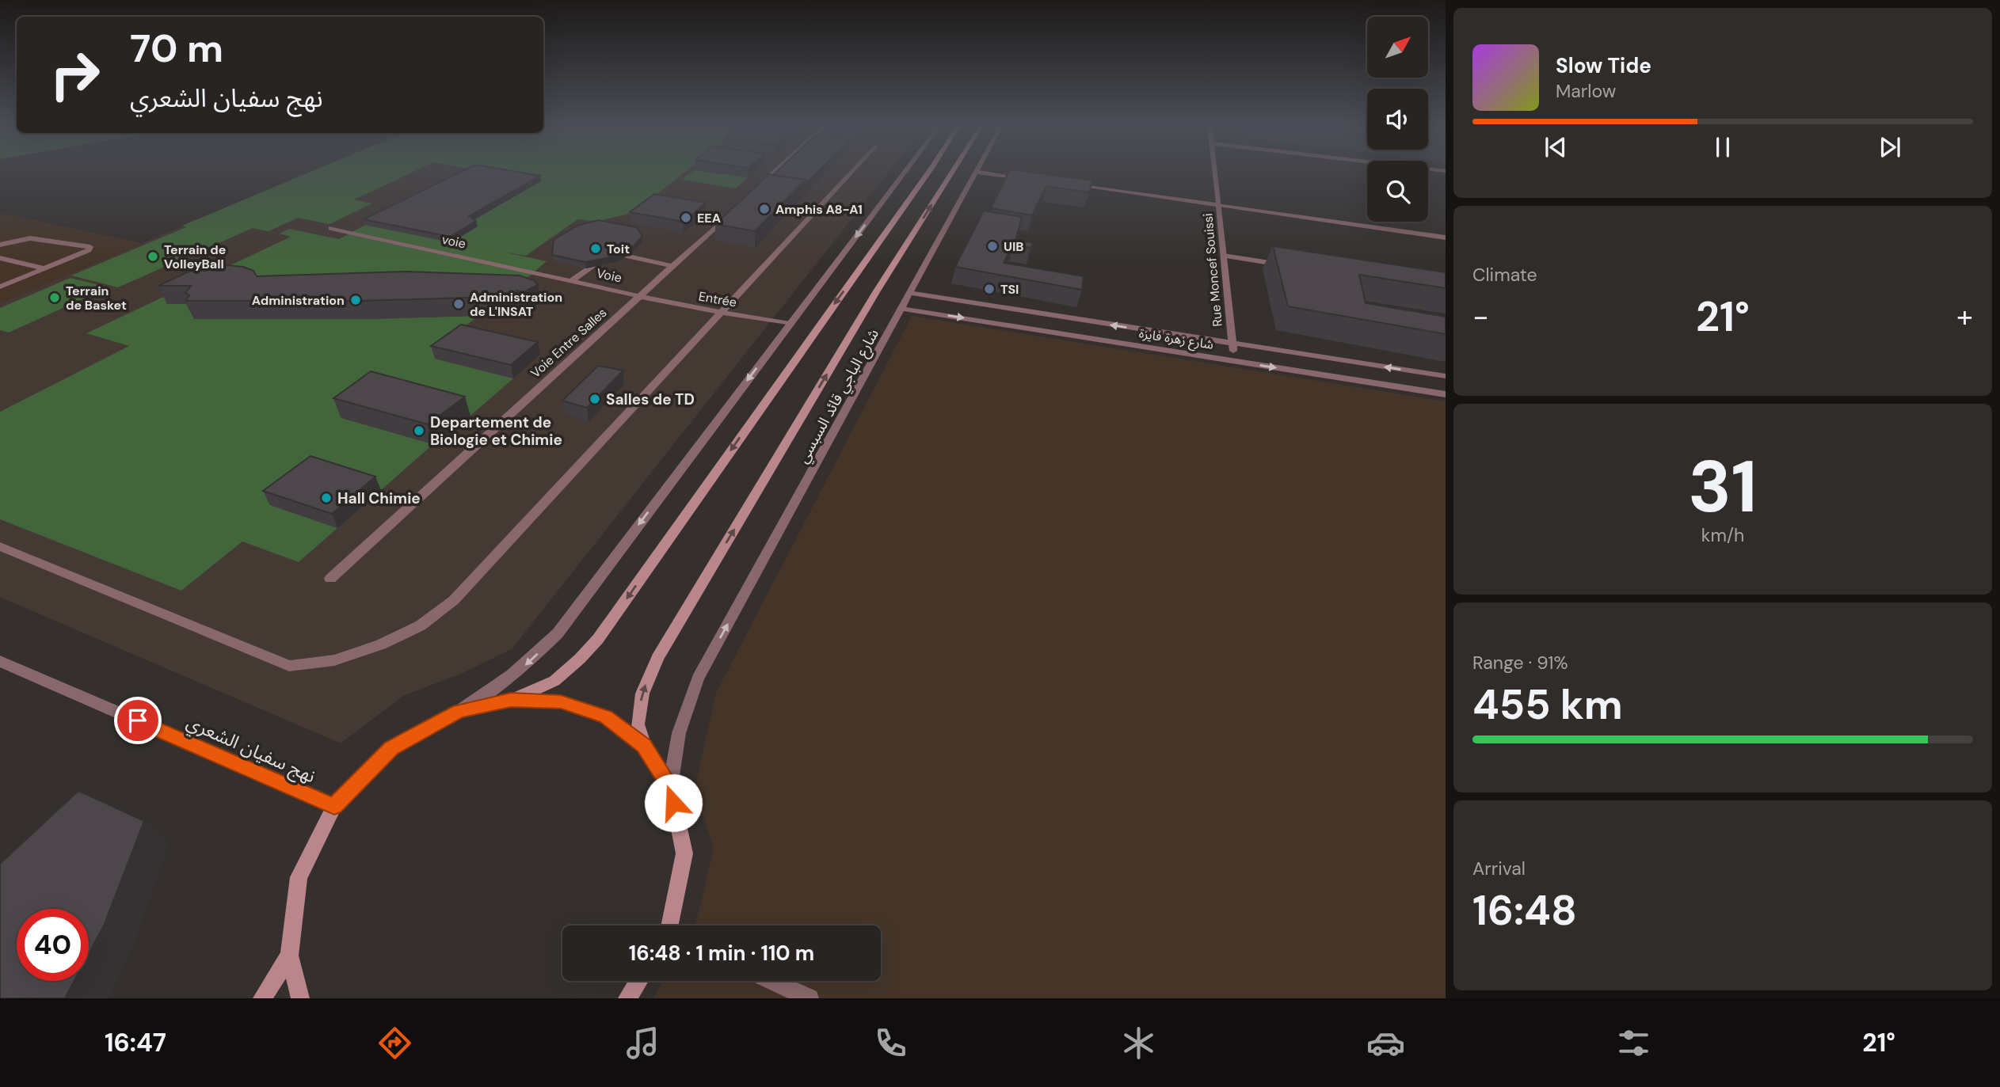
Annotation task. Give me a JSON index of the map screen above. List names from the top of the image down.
{
  "streets": {
    "street": [
      "voie",
      "Rue Moncef Souissi",
      "Voie",
      "Entrée",
      "شارع زهرة فايزة",
      "Voie Entre Salles",
      "شارع الباجي قائد السبسي",
      "نهج سفيان الشعري"
    ]
  },
  "crossings": [
    ["voie", "Voie"],
    ["Rue Moncef Souissi", "شارع زهرة فايزة"],
    ["Voie", "Entrée"],
    ["Voie", "Voie Entre Salles"],
    ["Entrée", "Voie Entre Salles"],
    ["شارع زهرة فايزة", "شارع الباجي قائد السبسي"]
  ],
  "places": [
    "Amphis A8-A1",
    "EEA",
    "UIB",
    "Toit",
    "Terrain de VolleyBall",
    "TSI",
    "Terrain de Basket",
    "Administration",
    "Administration de L'INSAT",
    "Salles de TD",
    "Departement de Biologie et Chimie",
    "Hall Chimie"
  ],
  "north": "top right",
  "page": {
    "turn": ["70 m", "نهج سفيان الشعري"],
    "song": ["Slow Tide", "Marlow"],
    "tile": [
      "Climate",
      ["31", "km/h"],
      ["Range · 91%", "455 km"],
      ["Arrival", "16:48"]
    ],
    "heat": ["−", "21°", "+"],
    "limit": "40",
    "trip": "16:48 · 1 min · 110 m",
    "tabs": ["16:47", "21°"]
  }
}
